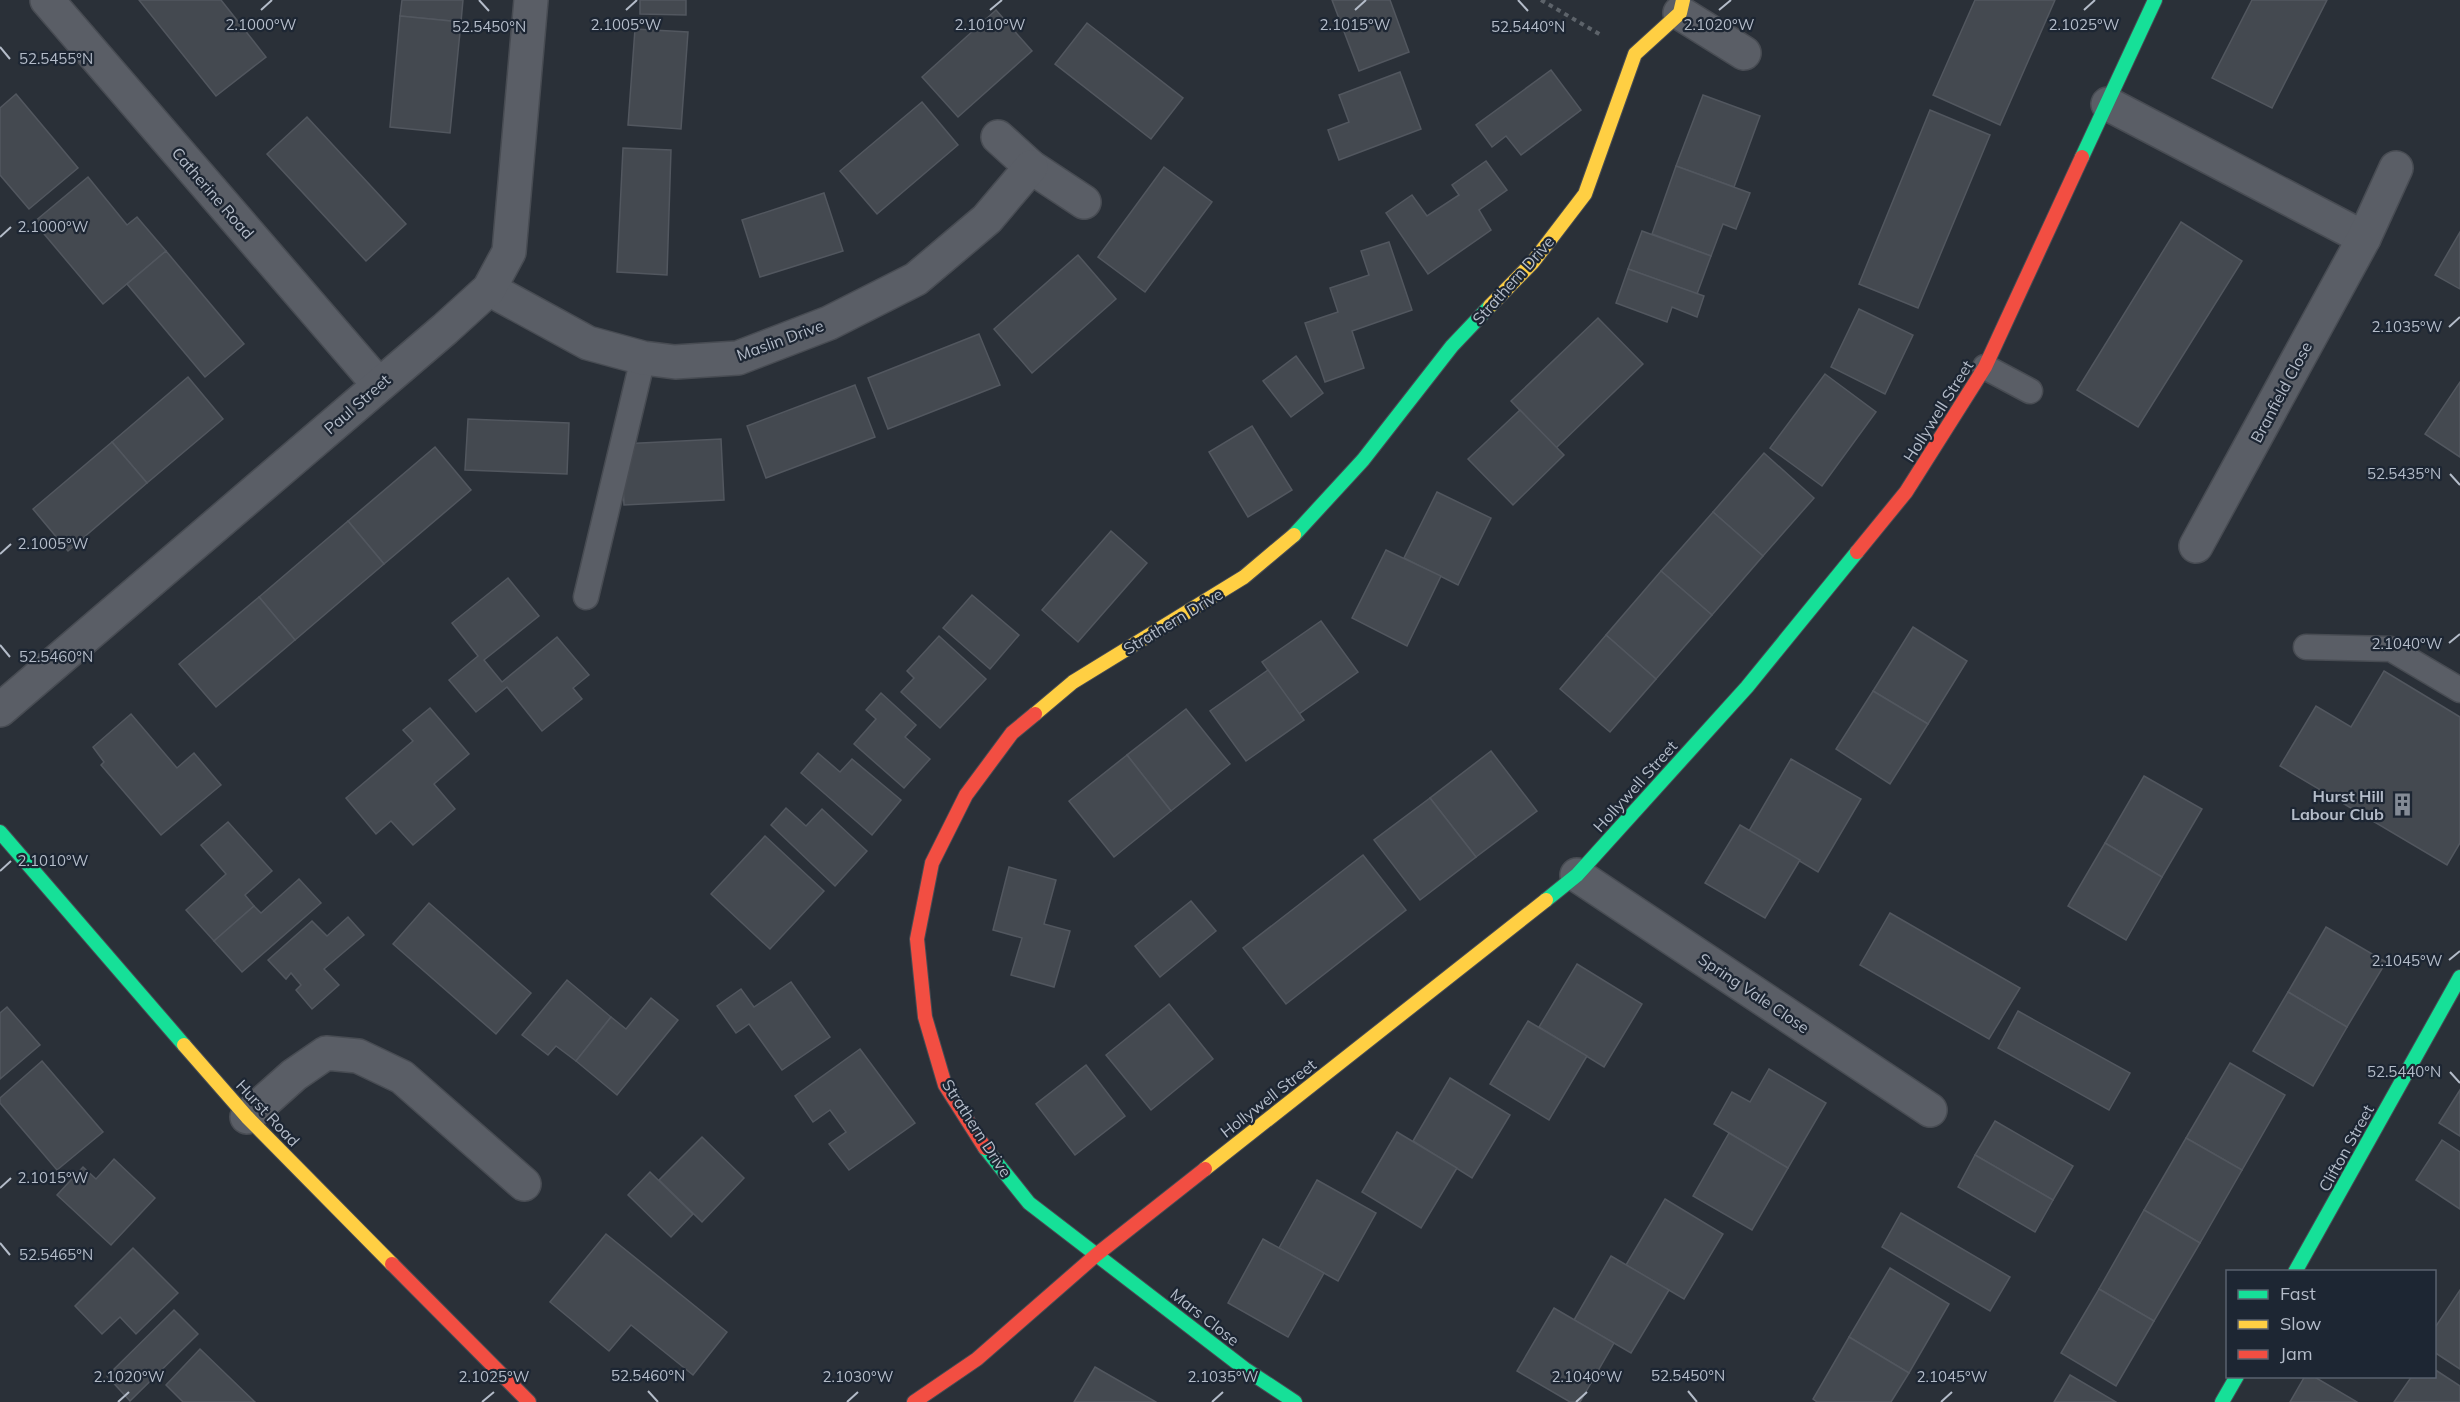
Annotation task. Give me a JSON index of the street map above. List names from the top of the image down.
{
  "streets": {
    "street": [
      "Catherine Road",
      "Strathern Drive",
      "Maslin Drive",
      "Branfield Close",
      "Paul Street",
      "Hollywell Street",
      "Spring Vale Close",
      "Hurst Road",
      "Clifton Street",
      "Mars Close"
    ]
  },
  "crossings": [
    ["Catherine Road", "Paul Street"],
    ["Strathern Drive", "Hollywell Street"],
    ["Strathern Drive", "Mars Close"],
    ["Maslin Drive", "Paul Street"],
    ["Hollywell Street", "Spring Vale Close"],
    ["Hollywell Street", "Mars Close"]
  ],
  "places": {
    "building": ["Hurst Hill Labour Club"]
  },
  "legend": ["Fast", "Slow", "Jam"],
  "coordinates": [
    "2.1000°W",
    "2.1005°W",
    "2.1010°W",
    "2.1015°W",
    "2.1020°W",
    "2.1025°W",
    "52.5440°N",
    "52.5450°N",
    "52.5455°N",
    "2.1035°W",
    "52.5435°N",
    "2.1040°W",
    "52.5460°N",
    "2.1045°W",
    "52.5465°N",
    "2.1030°W"
  ]
}
